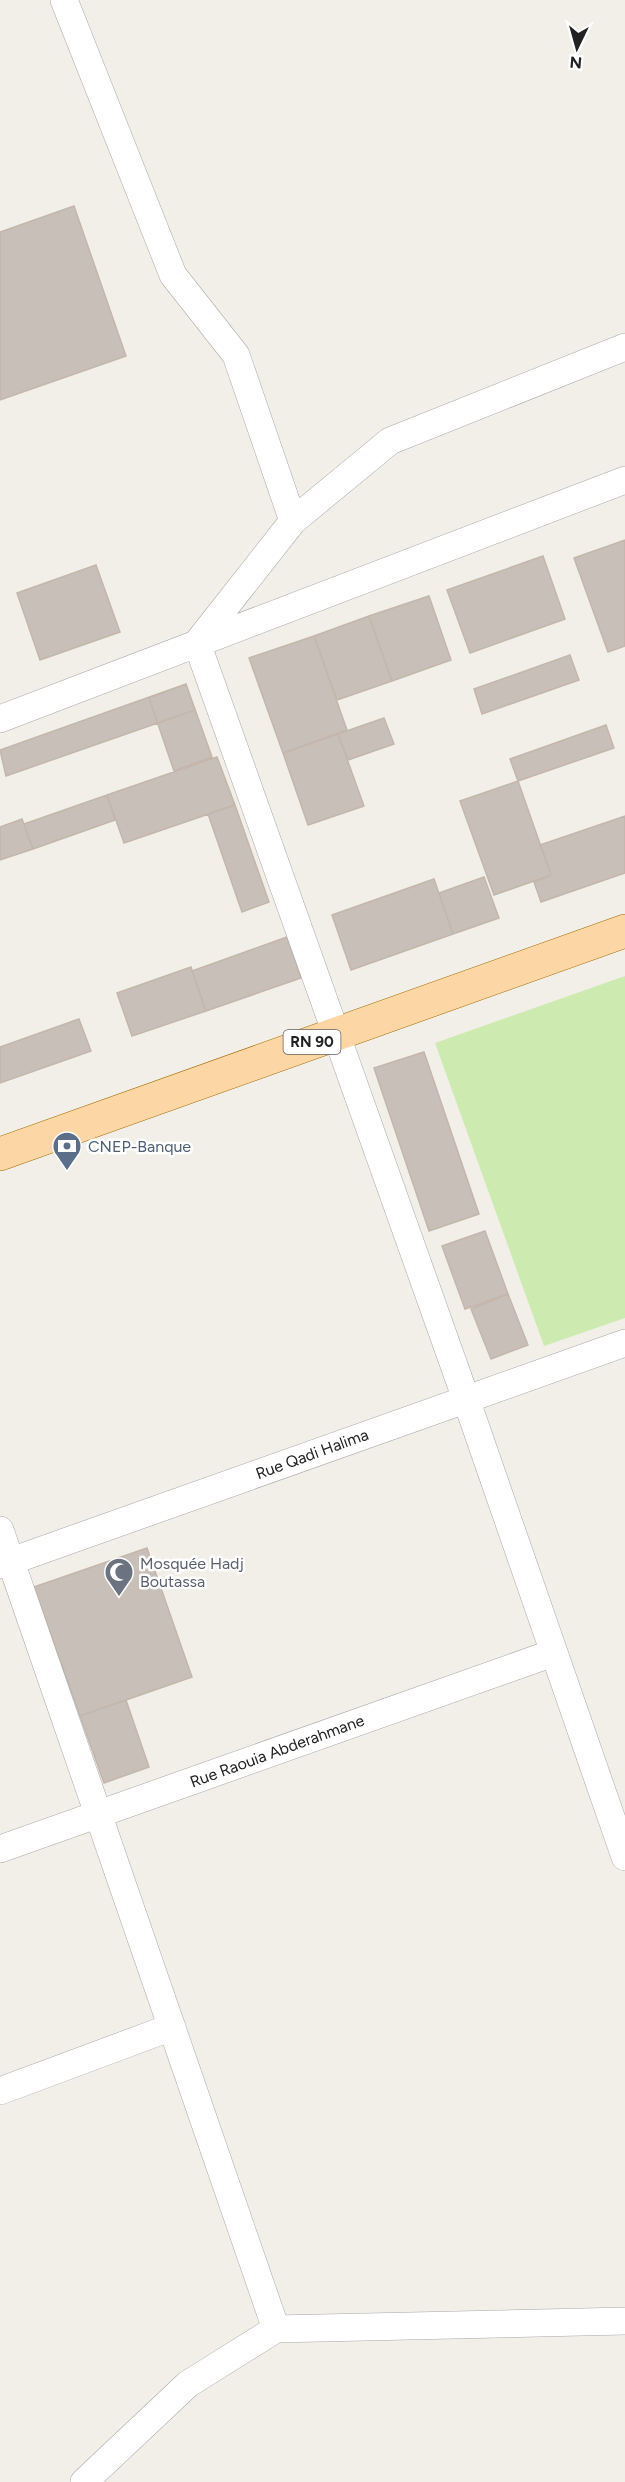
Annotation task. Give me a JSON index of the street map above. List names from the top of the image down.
{
  "streets": {
    "main road": ["RN 90"],
    "street": ["Rue Qadi Halima", "Rue Raouia Abderahmane"]
  },
  "places": {
    "bank": ["CNEP-Banque"],
    "mosque": ["Mosquée Hadj Boutassa"]
  },
  "north": "bottom"
}
